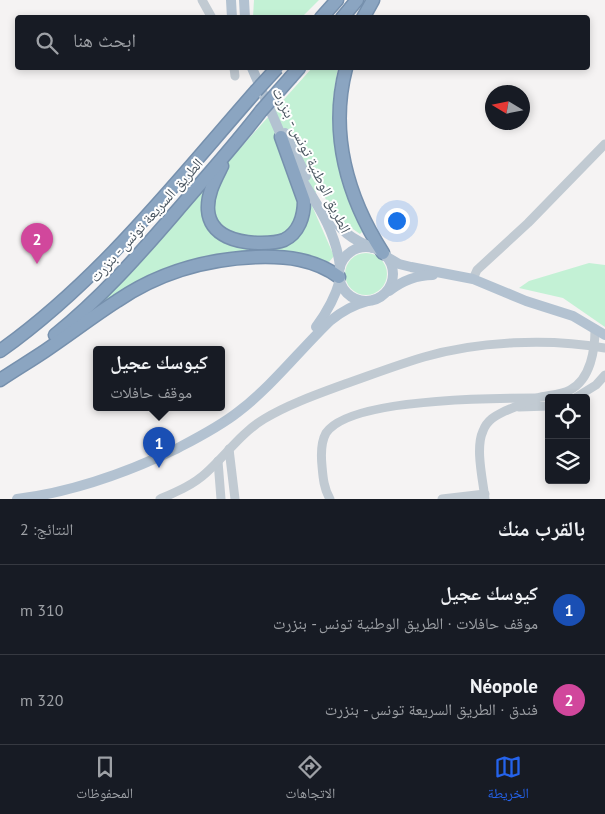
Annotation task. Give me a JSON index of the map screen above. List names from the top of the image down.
{
  "streets": {
    "highway": ["الطريق السريعة تونس - بنزرت"],
    "main road": ["الطريق الوطنية تونس - بنزرت"]
  },
  "north": "left",
  "page": {
    "search": "ابحث هنا",
    "pins": ["2", "1"],
    "popup": ["كيوسك عجيل", "موقف حافلات"],
    "heading": ["بالقرب منك", "النتائج: 2"],
    "list": [
      {
        "mark": "1",
        "name": "كيوسك عجيل",
        "note": "موقف حافلات · الطريق الوطنية تونس - بنزرت",
        "value": "310 m"
      },
      {
        "mark": "2",
        "name": "Néopole",
        "note": "فندق · الطريق السريعة تونس - بنزرت",
        "value": "320 m"
      }
    ],
    "nav": ["الخريطة", "الاتجاهات", "المحفوظات"]
  }
}
